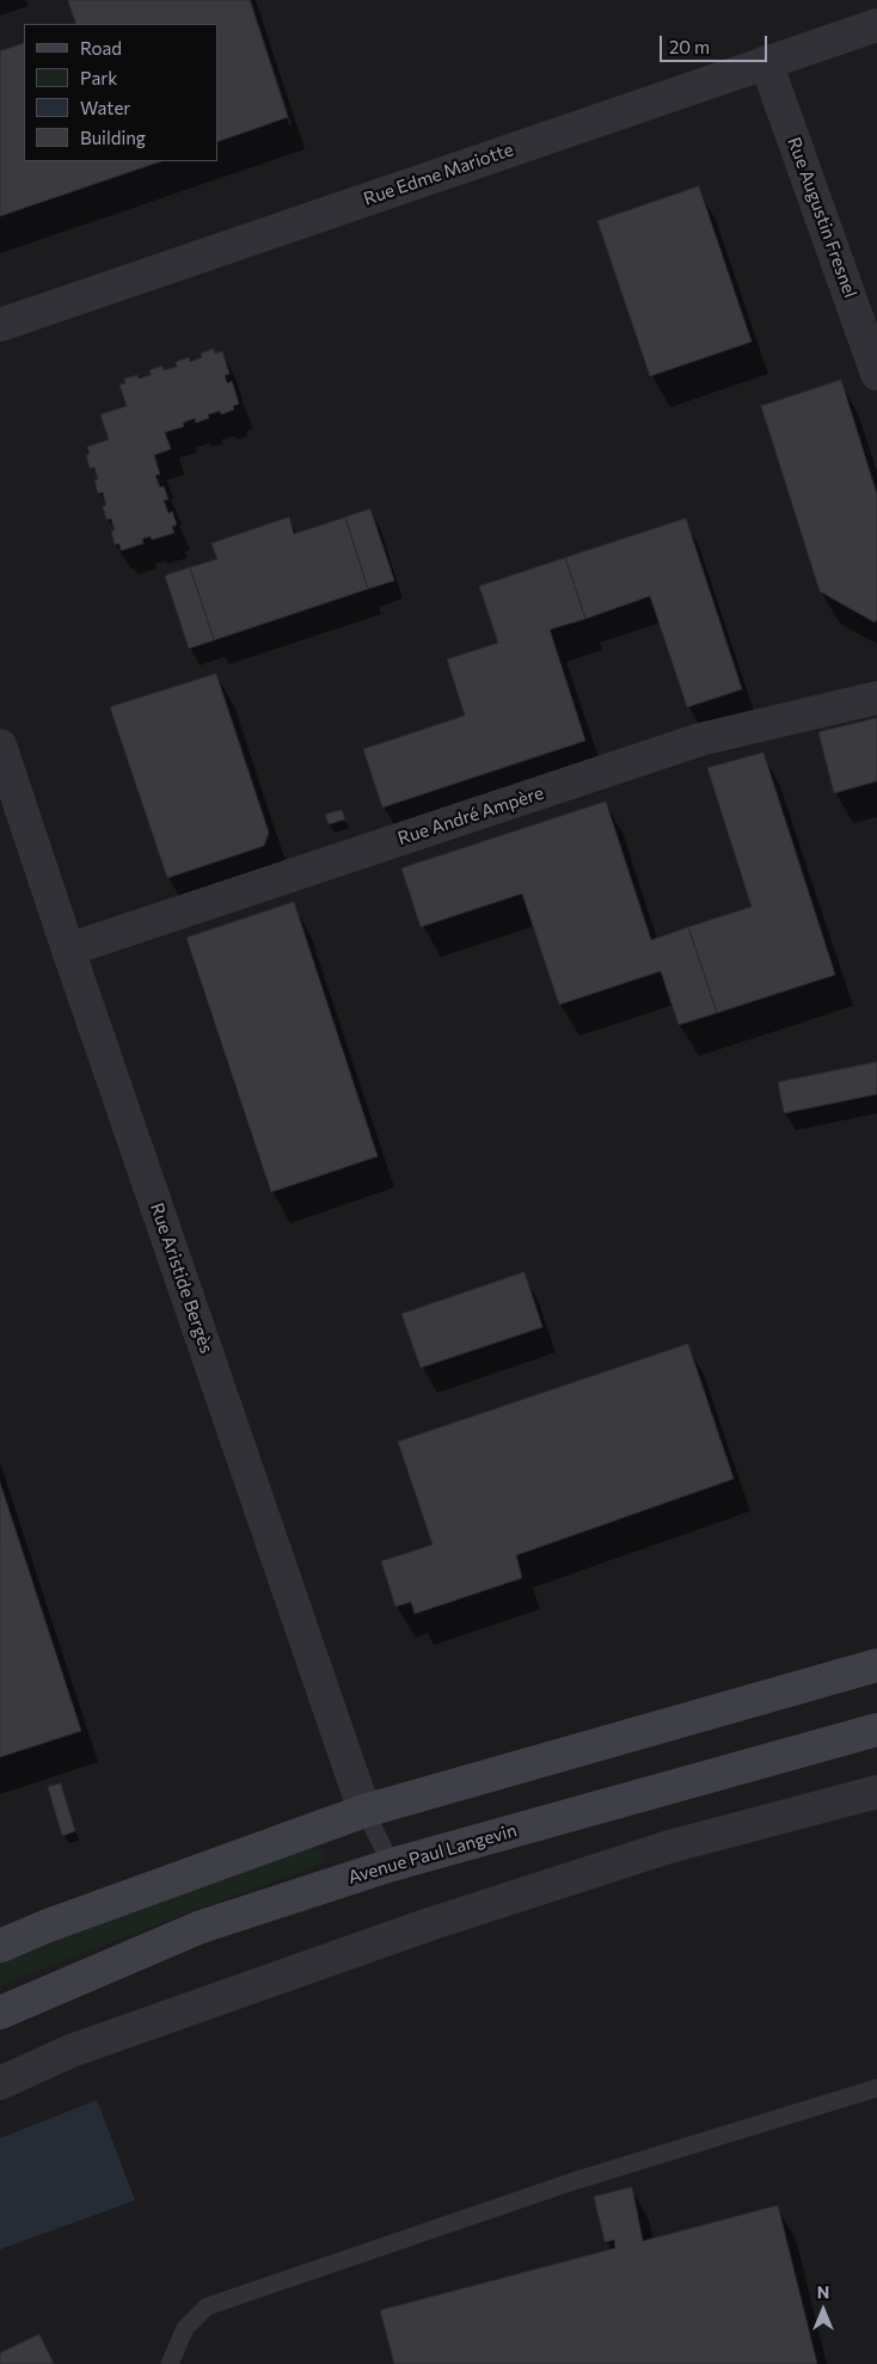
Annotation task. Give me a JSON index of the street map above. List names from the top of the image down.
{
  "streets": {
    "main road": ["Avenue Paul Langevin"],
    "street": [
      "Rue Edme Mariotte",
      "Rue Augustin Fresnel",
      "Rue André Ampère",
      "Rue Aristide Bergès"
    ]
  },
  "crossings": [
    ["Rue Edme Mariotte", "Rue Augustin Fresnel"],
    ["Rue André Ampère", "Rue Aristide Bergès"]
  ],
  "legend": [
    "Road",
    "Park",
    "Water",
    "Building"
  ],
  "scale_bar": "20 m",
  "north": "top"
}
